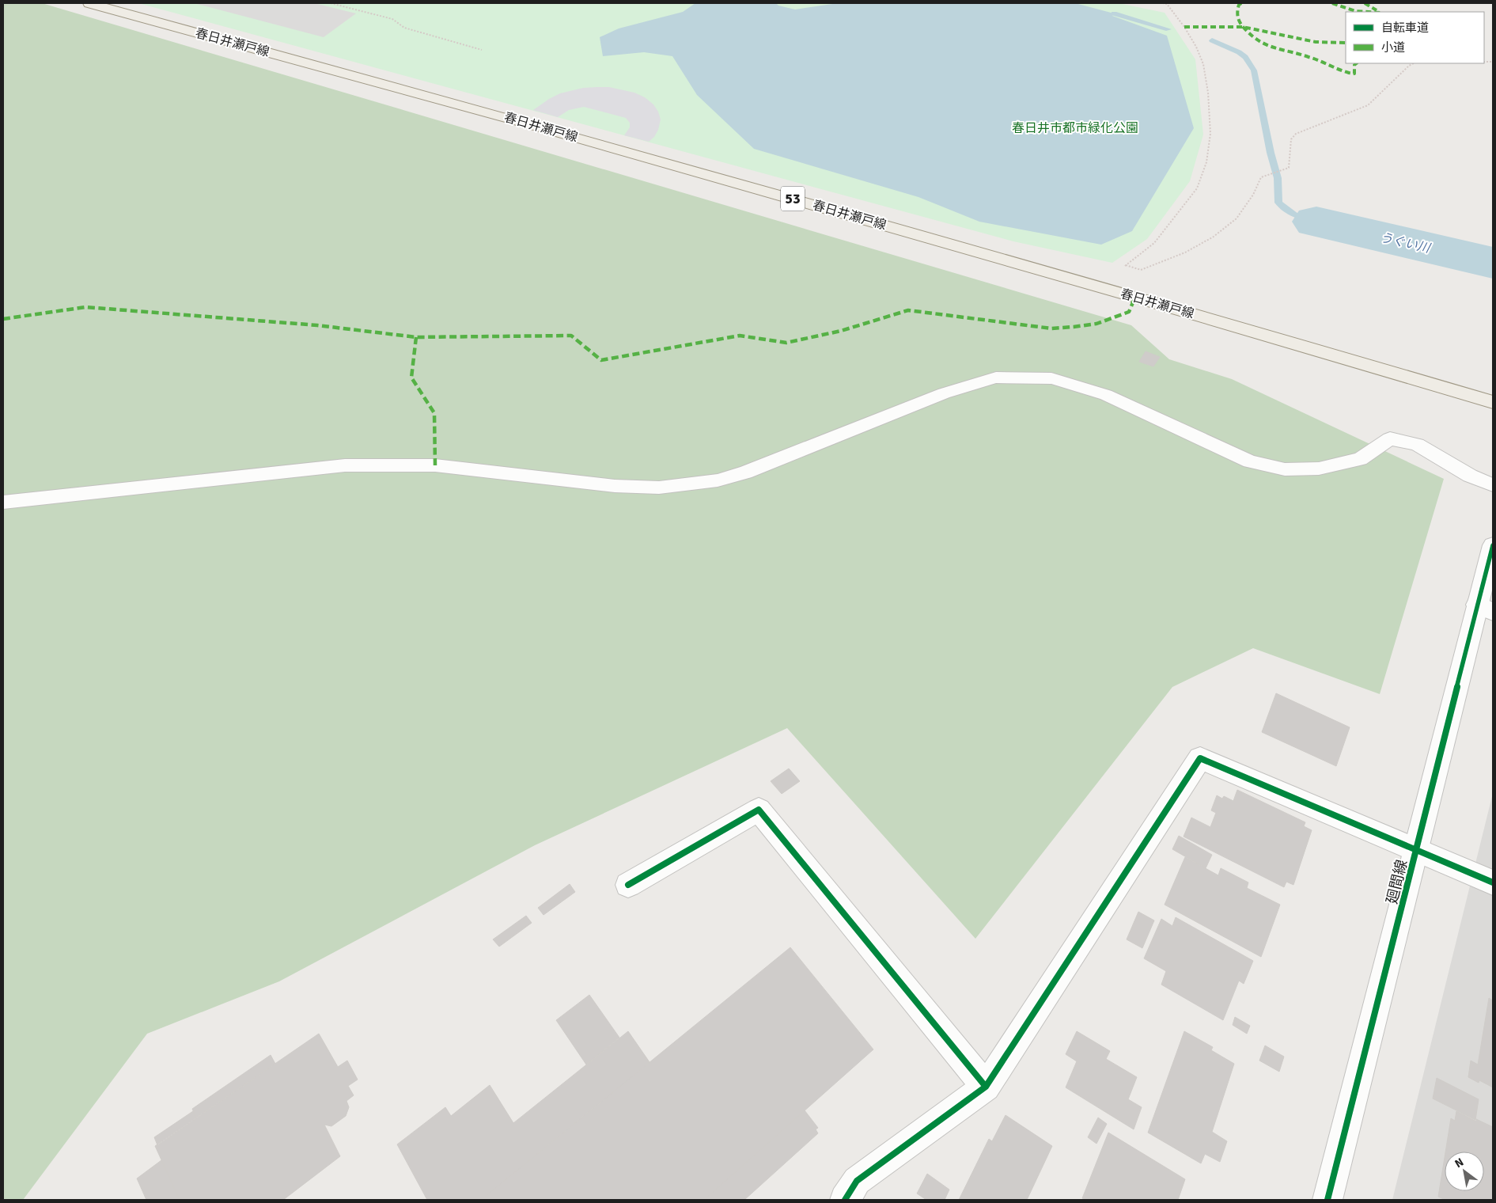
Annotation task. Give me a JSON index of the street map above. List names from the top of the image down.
{
  "streets": {
    "main road": ["春日井瀬戸線", "53"],
    "street": ["廻間線"]
  },
  "water": ["うぐい川"],
  "parks": ["春日井市都市緑化公園"],
  "legend": ["自転車道", "小道"],
  "north": "top left"
}
